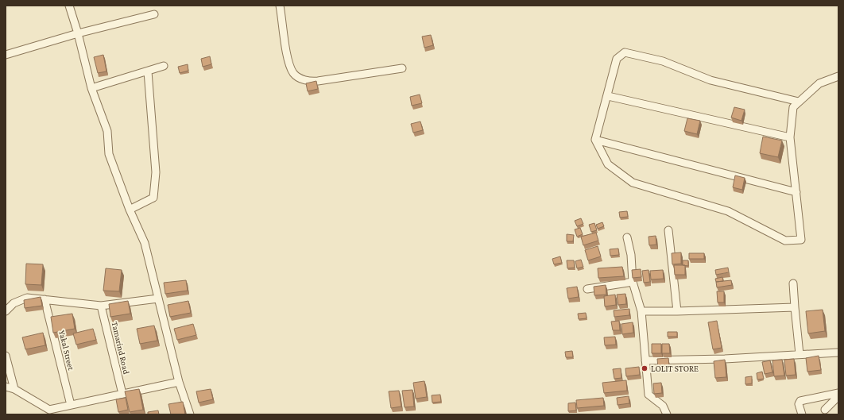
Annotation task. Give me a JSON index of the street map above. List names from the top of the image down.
{
  "streets": {
    "street": ["Tamarind Road", "Yakal Street"]
  },
  "places": ["LOLIT STORE"]
}
